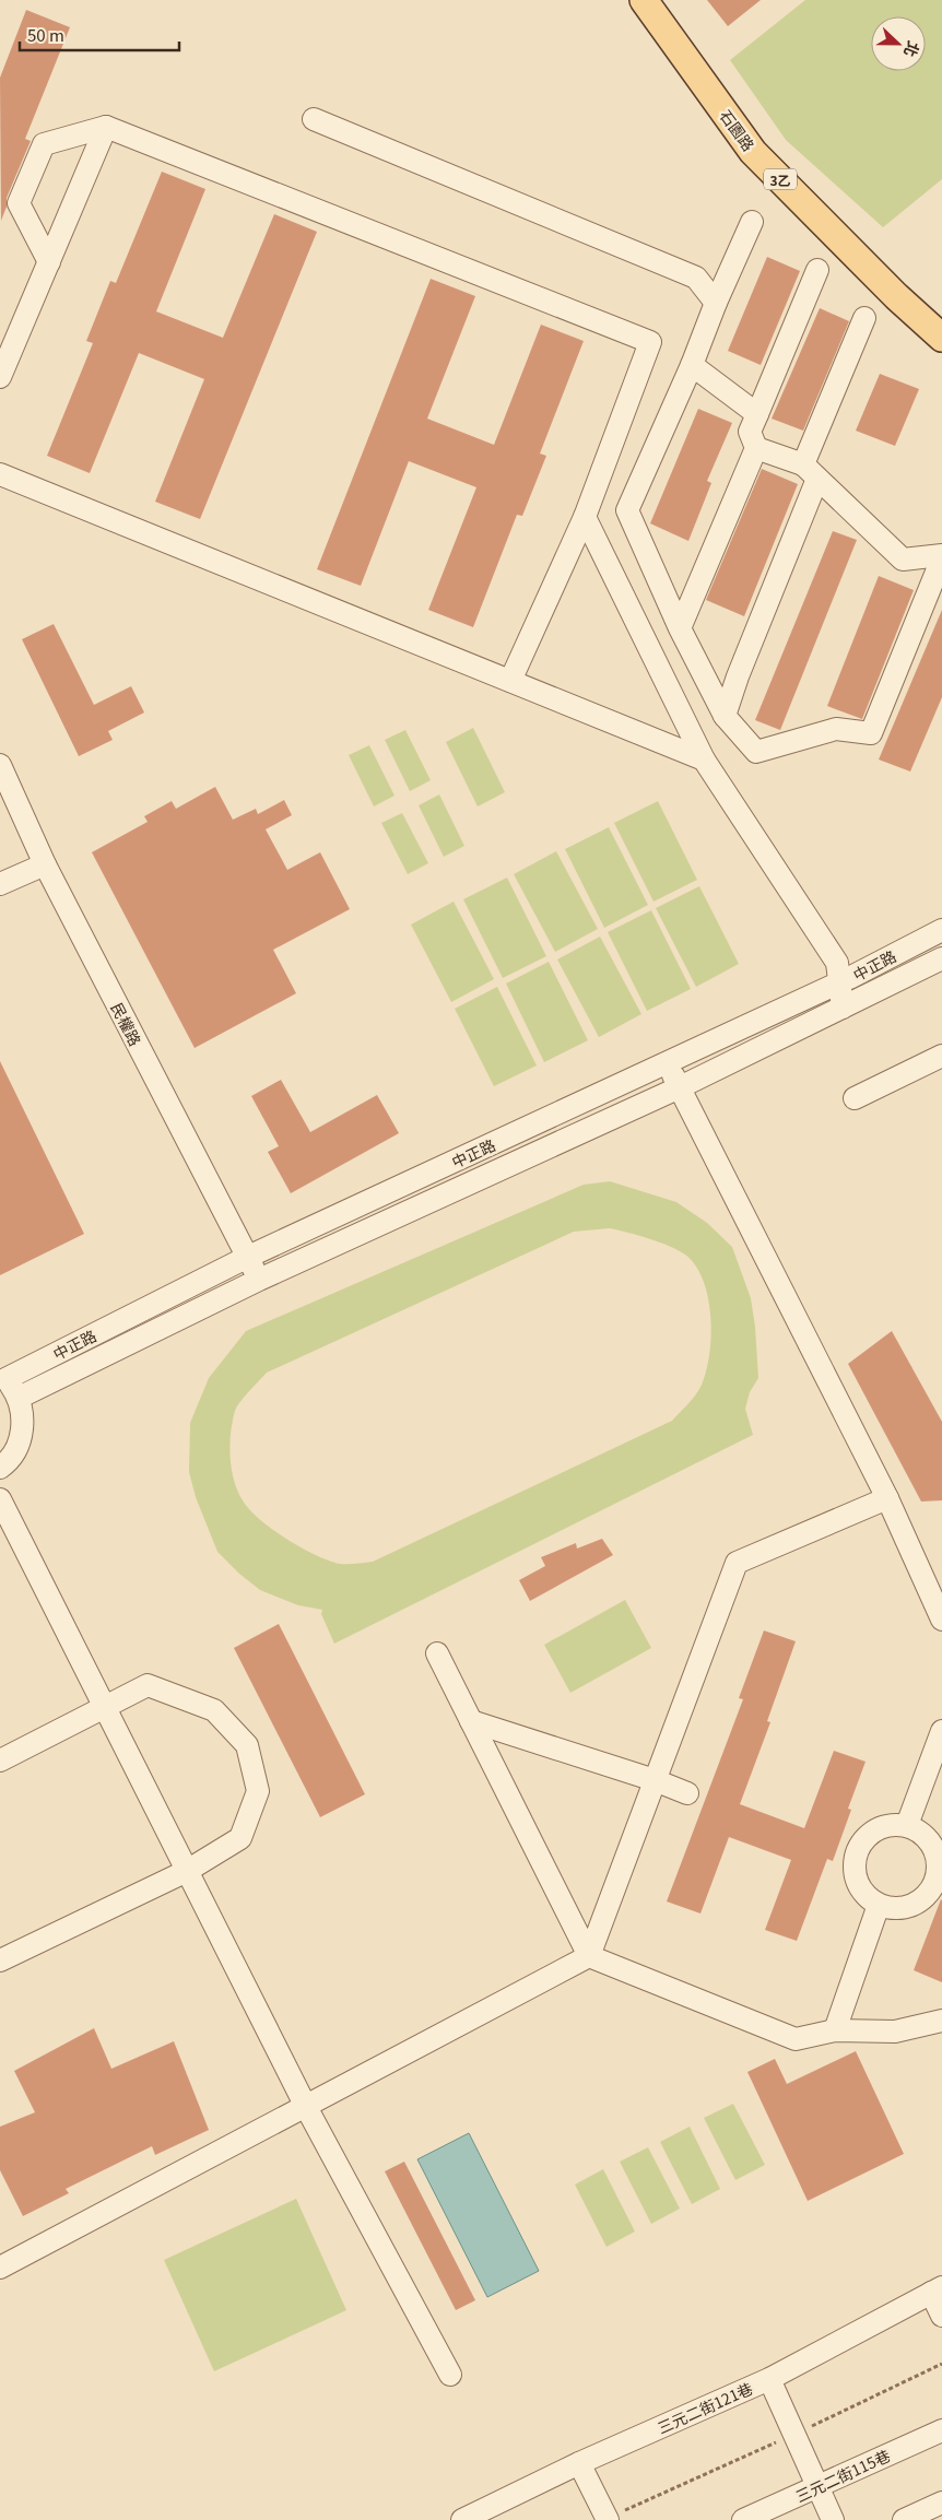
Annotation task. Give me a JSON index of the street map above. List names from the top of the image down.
{
  "streets": {
    "main road": ["石園路", "3乙"],
    "lane": [
      "中正路",
      "民權路",
      "三元二街121巷",
      "三元二街115巷"
    ]
  },
  "crossings": [
    ["中正路", "民權路"]
  ],
  "scale_bar": "50 m",
  "north": "right"
}
